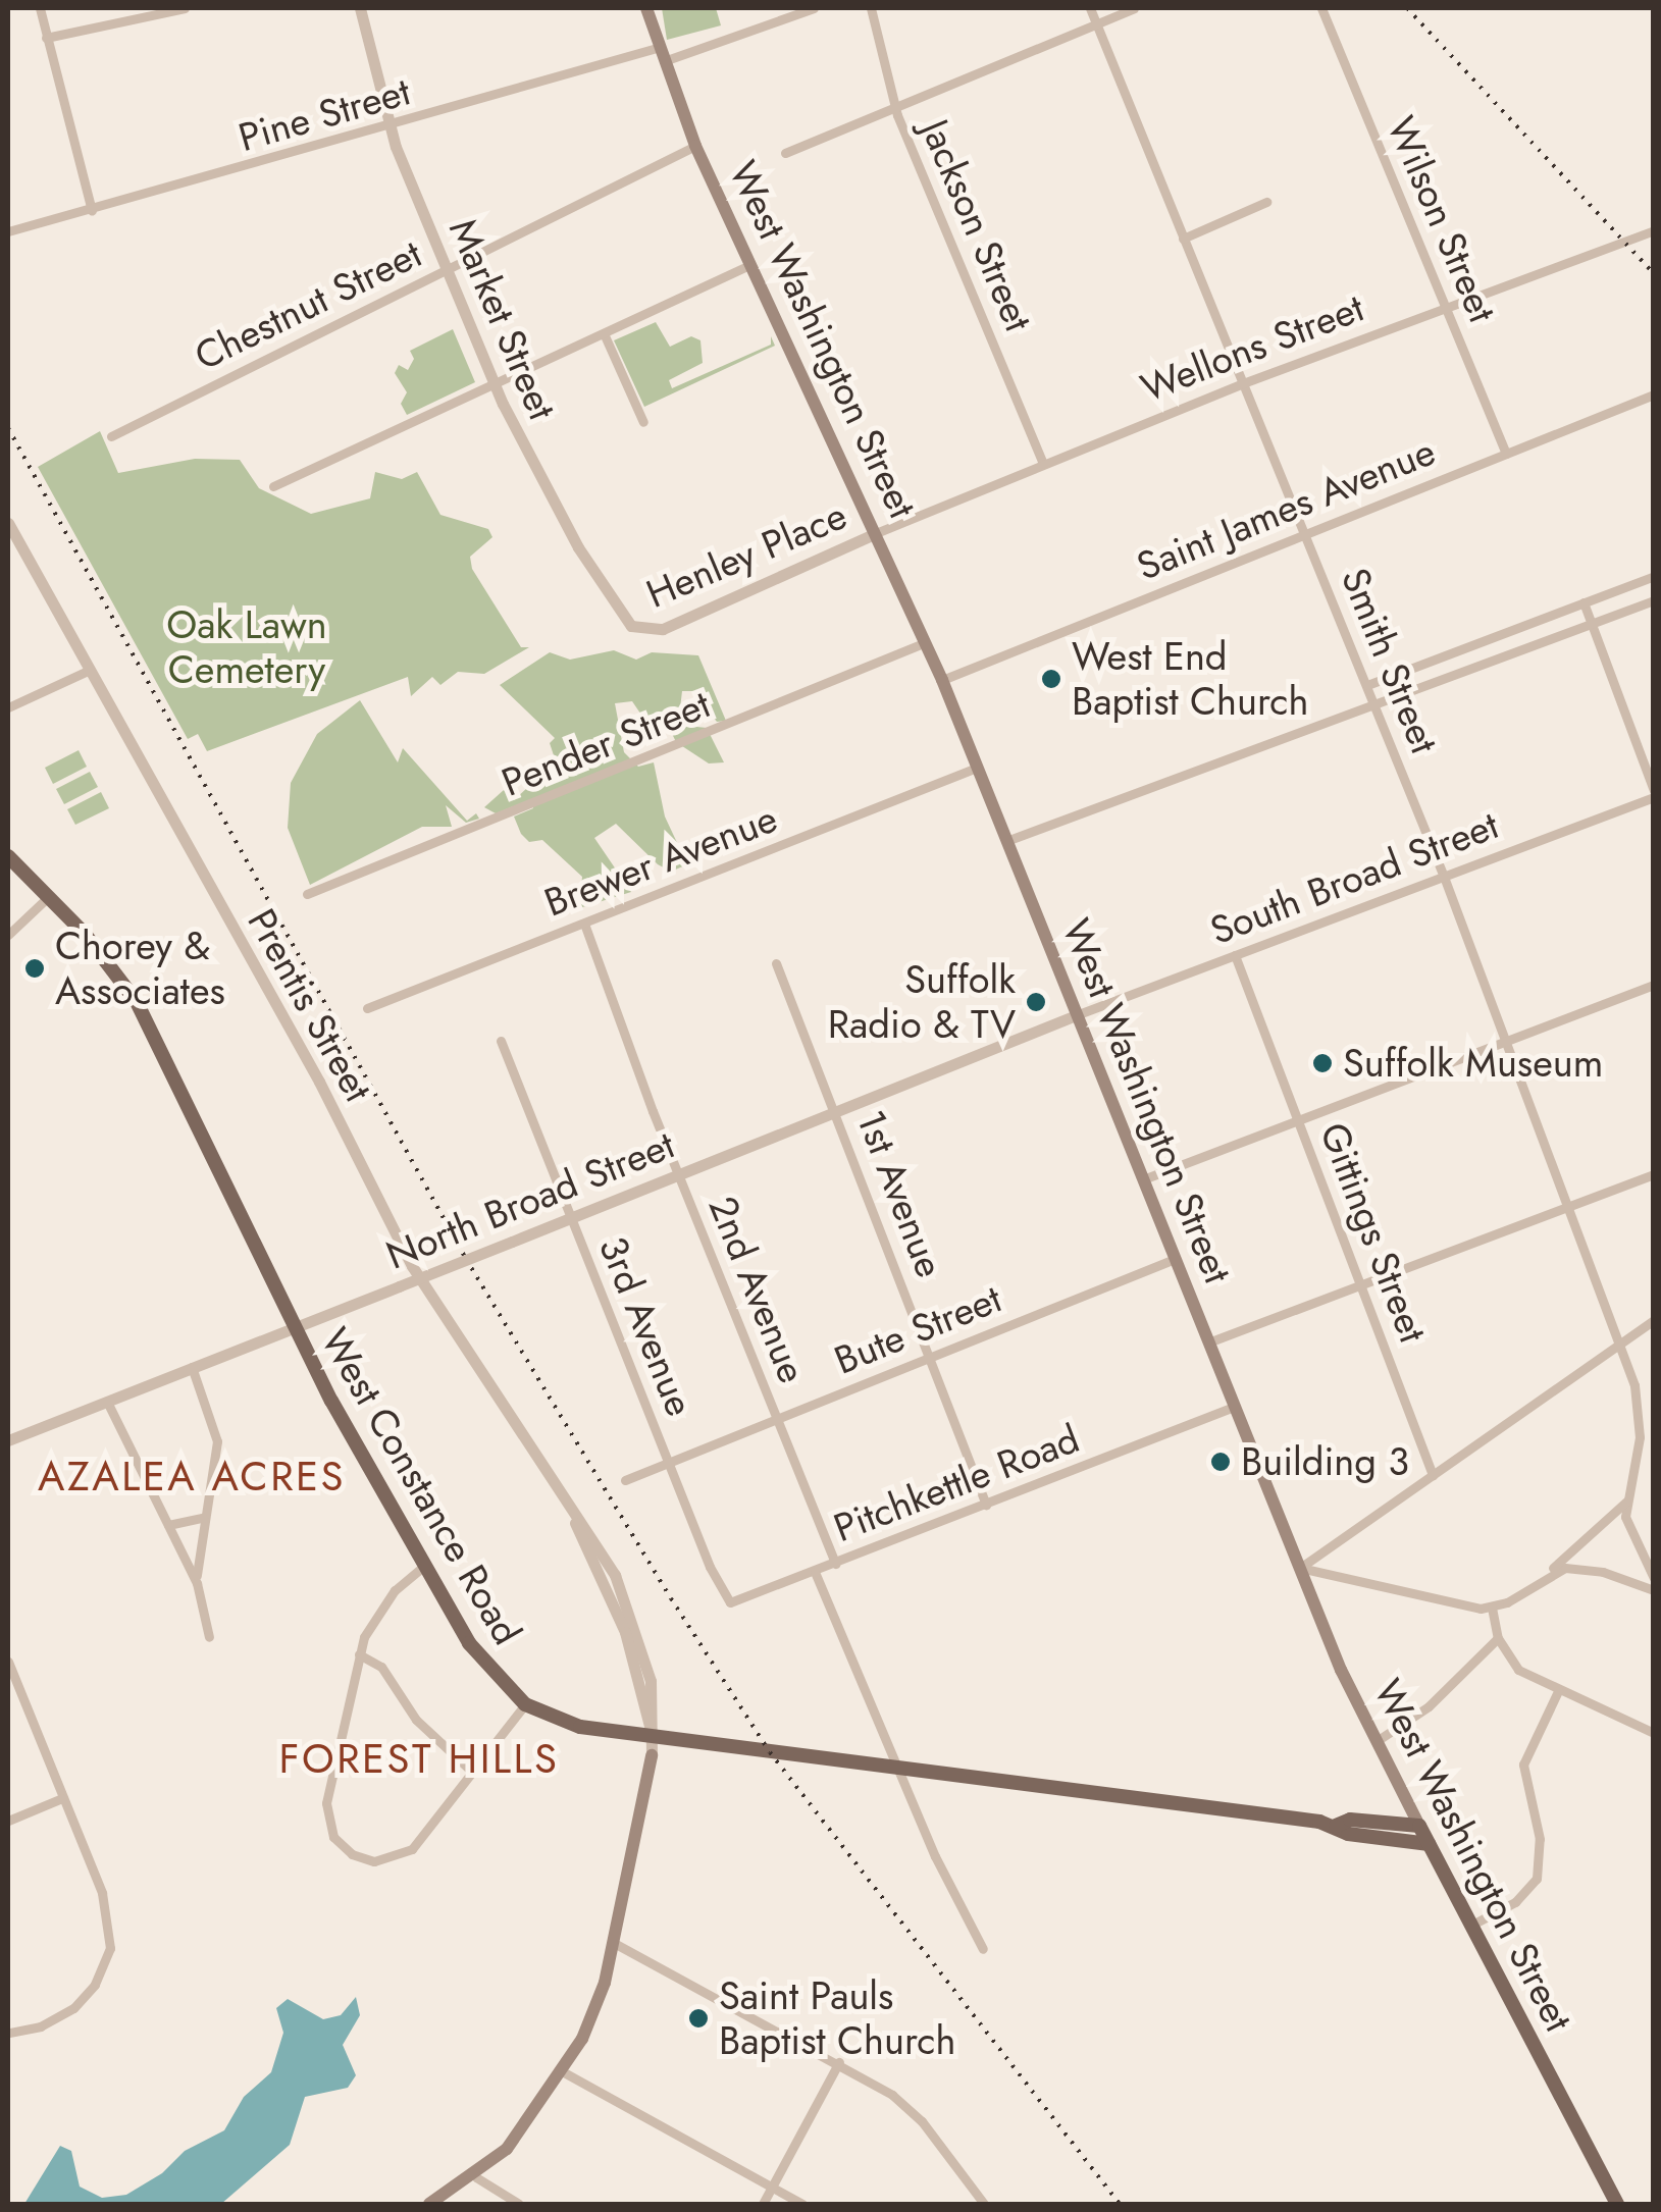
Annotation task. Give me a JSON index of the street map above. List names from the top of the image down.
{
  "streets": {
    "main road": ["West Washington Street", "West Constance Road"],
    "street": [
      "Pine Street",
      "Wilson Street",
      "Jackson Street",
      "Chestnut Street",
      "Market Street",
      "Wellons Street",
      "Saint James Avenue",
      "Henley Place",
      "Smith Street",
      "Pender Street",
      "Brewer Avenue",
      "South Broad Street",
      "Prentis Street",
      "1st Avenue",
      "North Broad Street",
      "Gittings Street",
      "2nd Avenue",
      "3rd Avenue",
      "Bute Street",
      "Pitchkettle Road"
    ]
  },
  "crossings": [
    ["Pine Street", "Market Street"],
    ["Pine Street", "West Washington Street"],
    ["Wilson Street", "Wellons Street"],
    ["Wilson Street", "Saint James Avenue"],
    ["Jackson Street", "Wellons Street"],
    ["Chestnut Street", "Market Street"],
    ["Chestnut Street", "West Washington Street"],
    ["Market Street", "Henley Place"],
    ["West Washington Street", "Wellons Street"],
    ["West Washington Street", "Saint James Avenue"],
    ["West Washington Street", "Henley Place"],
    ["West Washington Street", "Pender Street"],
    ["West Washington Street", "Brewer Avenue"],
    ["West Washington Street", "South Broad Street"],
    ["West Washington Street", "North Broad Street"],
    ["West Washington Street", "Bute Street"],
    ["West Washington Street", "Pitchkettle Road"],
    ["West Washington Street", "West Constance Road"],
    ["Wellons Street", "Henley Place"],
    ["Wellons Street", "Smith Street"],
    ["Saint James Avenue", "Smith Street"],
    ["Smith Street", "South Broad Street"],
    ["Brewer Avenue", "2nd Avenue"],
    ["South Broad Street", "North Broad Street"],
    ["South Broad Street", "Gittings Street"],
    ["Prentis Street", "West Constance Road"],
    ["1st Avenue", "North Broad Street"],
    ["1st Avenue", "Bute Street"],
    ["1st Avenue", "Pitchkettle Road"],
    ["North Broad Street", "2nd Avenue"],
    ["North Broad Street", "3rd Avenue"],
    ["North Broad Street", "West Constance Road"],
    ["2nd Avenue", "Bute Street"],
    ["2nd Avenue", "Pitchkettle Road"],
    ["3rd Avenue", "Bute Street"],
    ["3rd Avenue", "Pitchkettle Road"]
  ],
  "districts": ["AZALEA ACRES", "FOREST HILLS"],
  "parks": ["Oak Lawn Cemetery"],
  "places": [
    "West End Baptist Church",
    "Chorey & Associates",
    "Suffolk Radio & TV",
    "Suffolk Museum",
    "Building 3",
    "Saint Pauls Baptist Church"
  ]
}
